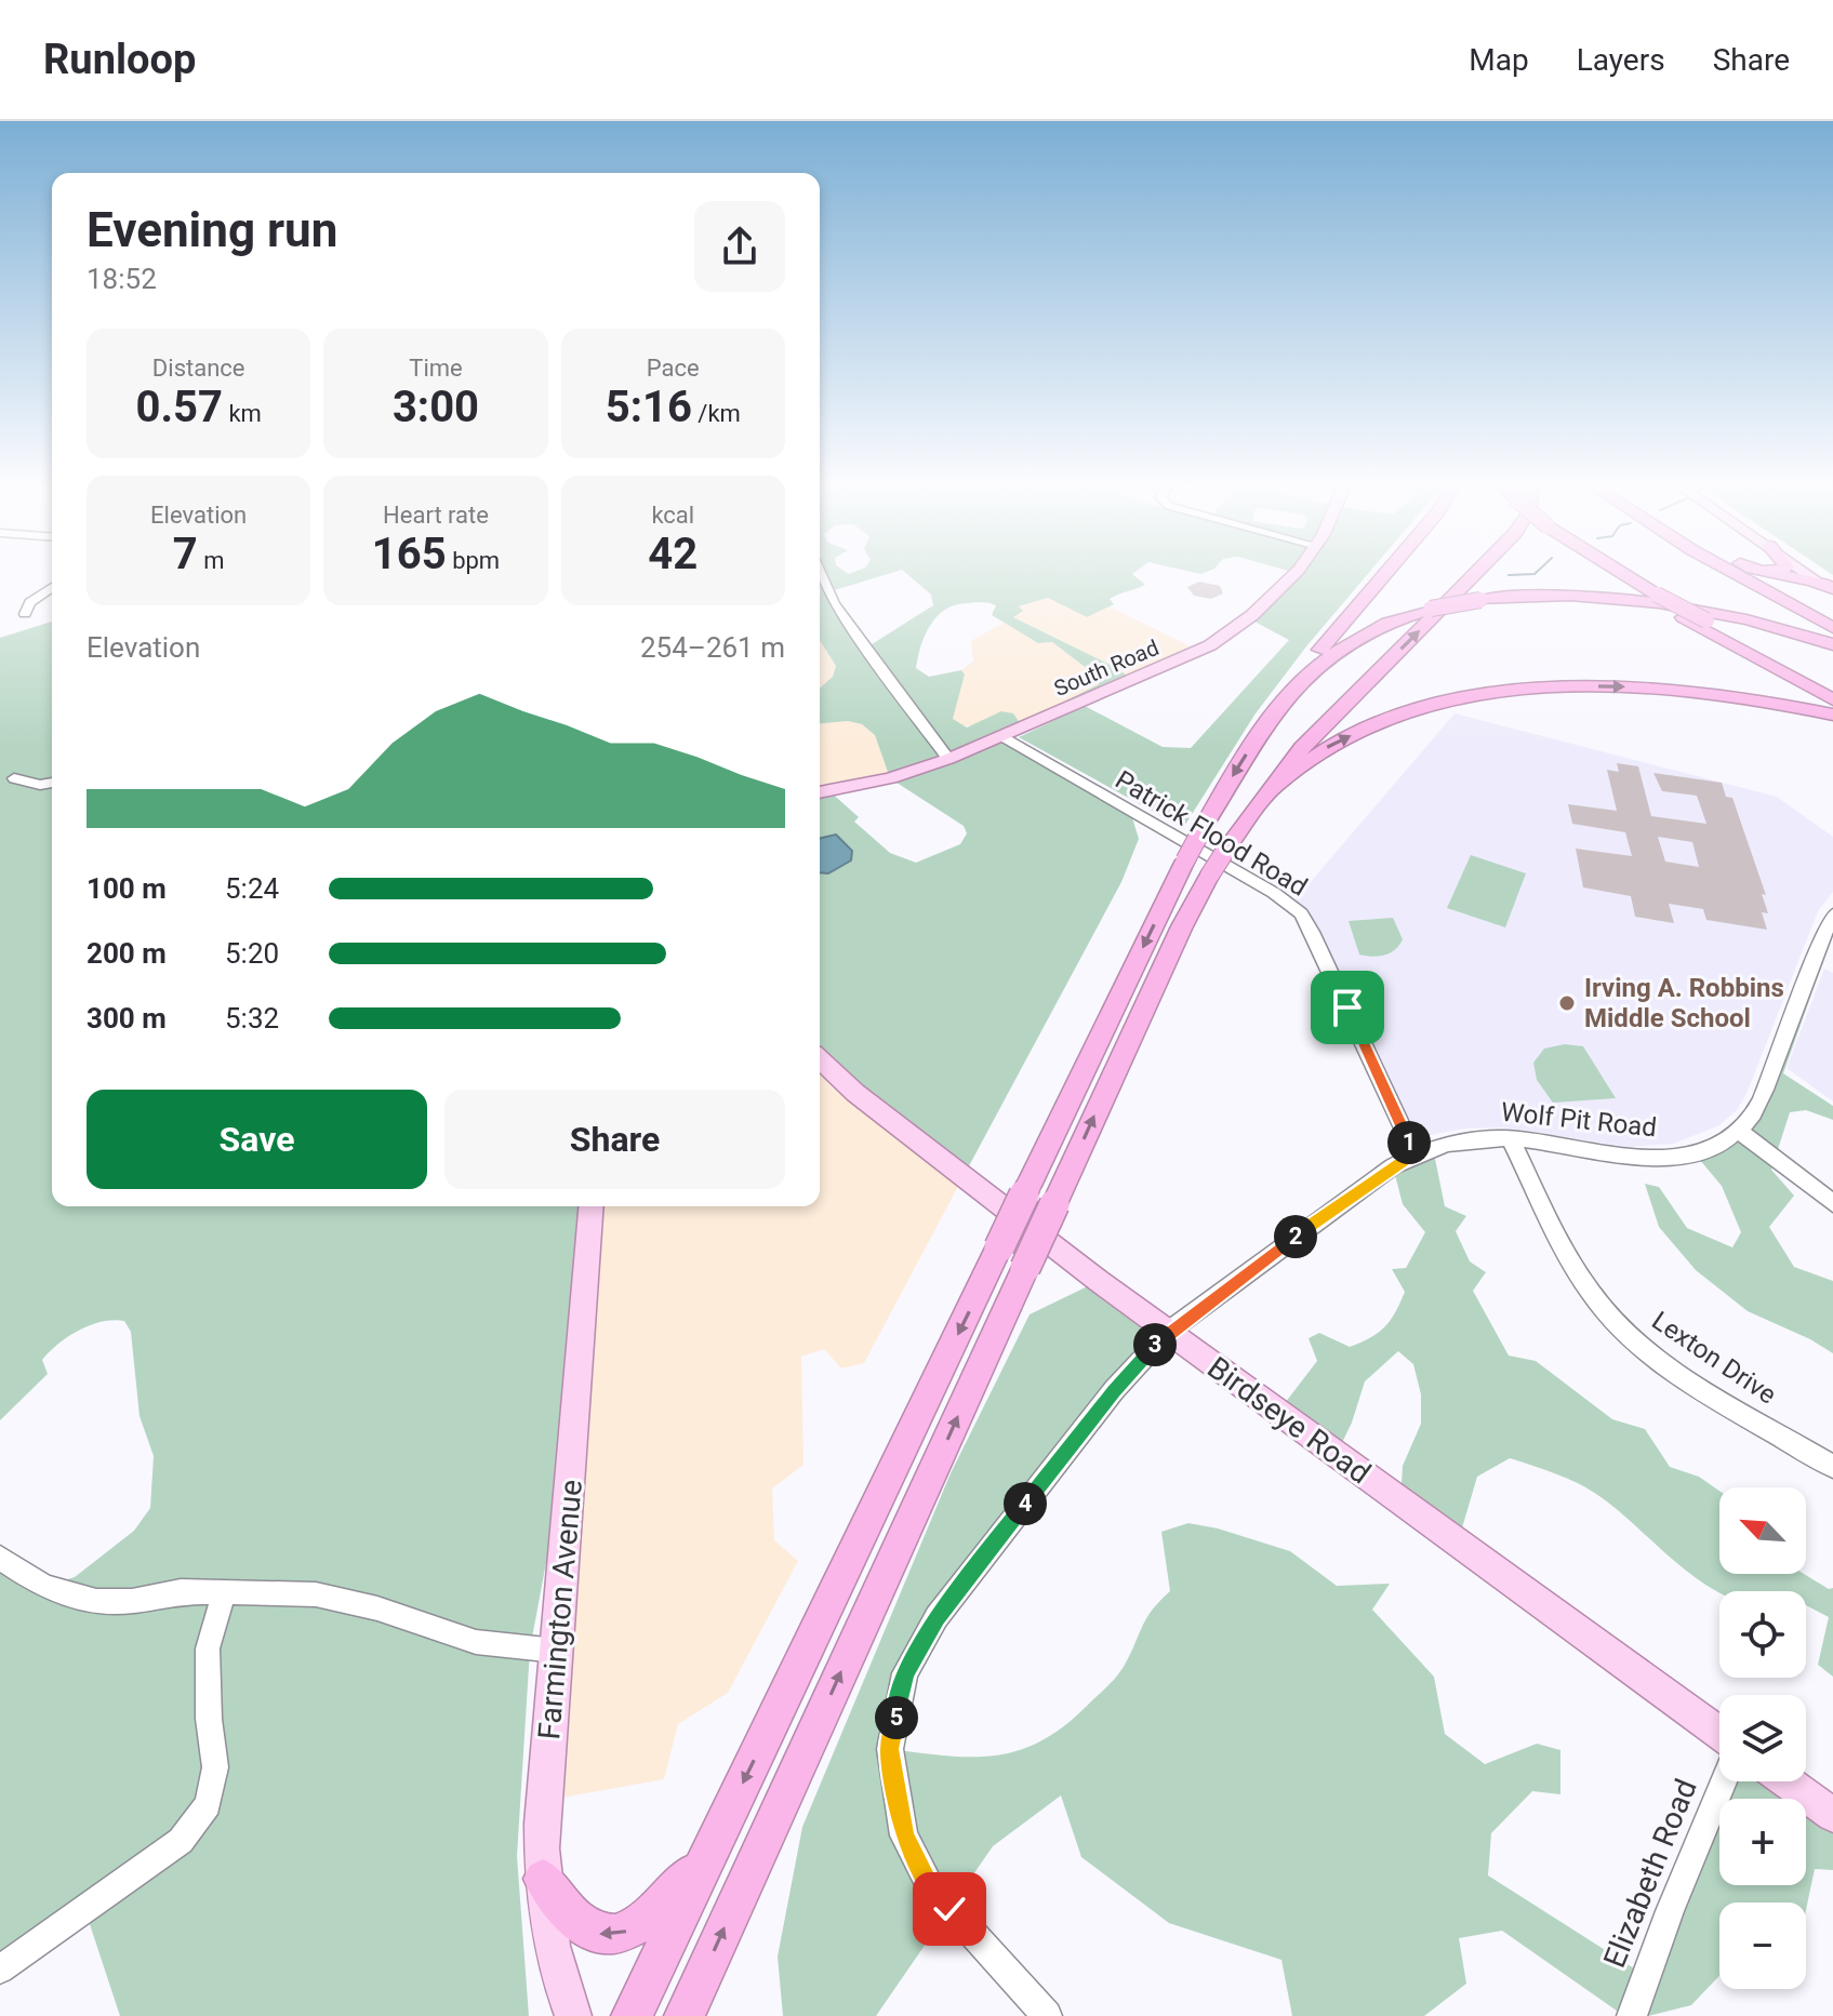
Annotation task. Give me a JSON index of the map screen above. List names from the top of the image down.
{
  "streets": {
    "main road": ["South Road", "Birdseye Road", "Farmington Avenue"],
    "street": [
      "Patrick Flood Road",
      "Wolf Pit Road",
      "Lexton Drive",
      "Elizabeth Road"
    ]
  },
  "crossings": [
    ["South Road", "Patrick Flood Road"],
    ["Patrick Flood Road", "Wolf Pit Road"],
    ["Wolf Pit Road", "Lexton Drive"],
    ["Wolf Pit Road", "Birdseye Road"]
  ],
  "places": ["Irving A. Robbins Middle School"],
  "north": "top left",
  "page": {
    "header": "Runloop",
    "nav": ["Map", "Layers", "Share"],
    "heading": ["Evening run", "18:52"],
    "stats": [
      ["Distance", "0.57 km"],
      ["Time", "3:00"],
      ["Pace", "5:16 /km"],
      ["Elevation", "7 m"],
      ["Heart rate", "165 bpm"],
      ["kcal", "42"]
    ],
    "chart": ["Elevation", "254–261 m"],
    "list": [
      {
        "name": "100 m",
        "note": "5:24"
      },
      {
        "name": "200 m",
        "note": "5:20"
      },
      {
        "name": "300 m",
        "note": "5:32"
      }
    ],
    "buttons": ["Save", "Share"],
    "pins": [
      "1",
      "2",
      "3",
      "4",
      "5"
    ],
    "map_buttons": ["+", "−"]
  }
}
